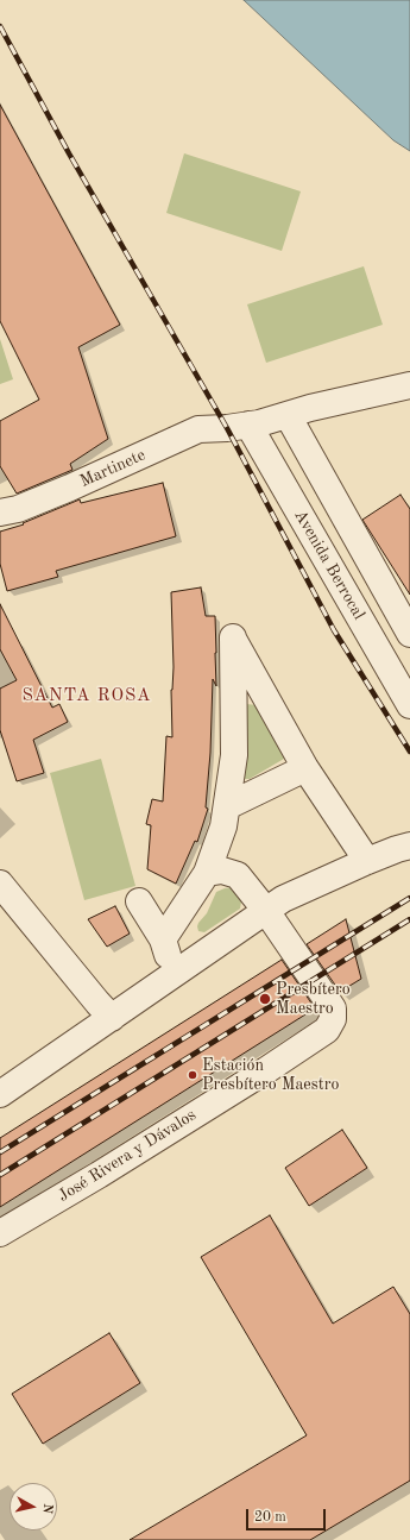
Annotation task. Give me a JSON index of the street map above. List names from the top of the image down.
{
  "streets": {
    "street": ["Martinete", "Avenida Berrocal", "José Rivera y Dávalos"]
  },
  "crossings": [
    ["Martinete", "Avenida Berrocal"]
  ],
  "districts": ["SANTA ROSA"],
  "places": ["Presbítero Maestro", "Estación Presbítero Maestro"],
  "scale_bar": "20 m",
  "north": "right"
}
